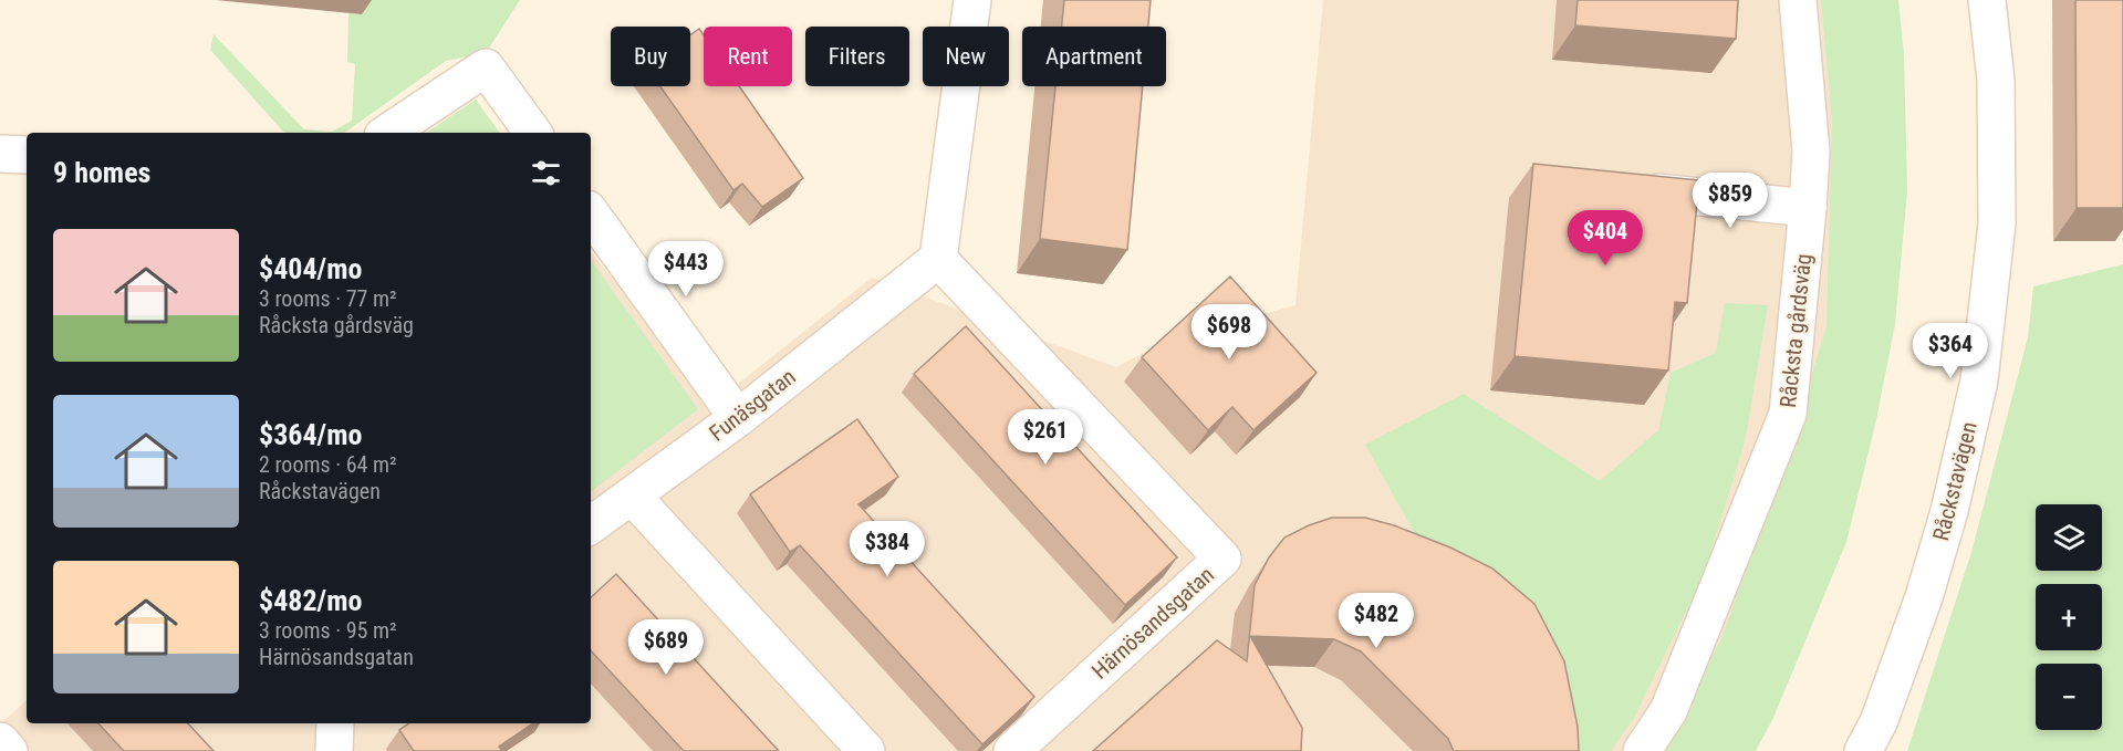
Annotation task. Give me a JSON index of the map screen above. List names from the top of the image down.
{
  "streets": {
    "street": [
      "Råcksta gårdsväg",
      "Funäsgatan",
      "Råckstavägen",
      "Härnösandsgatan"
    ]
  },
  "crossings": [
    ["Funäsgatan", "Härnösandsgatan"]
  ],
  "page": {
    "chip": [
      "Buy",
      "Rent",
      "Filters",
      "New",
      "Apartment"
    ],
    "heading": "9 homes",
    "price": [
      "$859",
      "$404",
      "$443",
      "$698",
      "$364",
      "$261",
      "$384",
      "$482",
      "$689"
    ],
    "list": [
      {
        "name": "$404/mo",
        "note": "3 rooms · 77 m² · Råcksta gårdsväg"
      },
      {
        "name": "$364/mo",
        "note": "2 rooms · 64 m² · Råckstavägen"
      },
      {
        "name": "$482/mo",
        "note": "3 rooms · 95 m² · Härnösandsgatan"
      }
    ],
    "map_buttons": ["+", "−"]
  }
}
